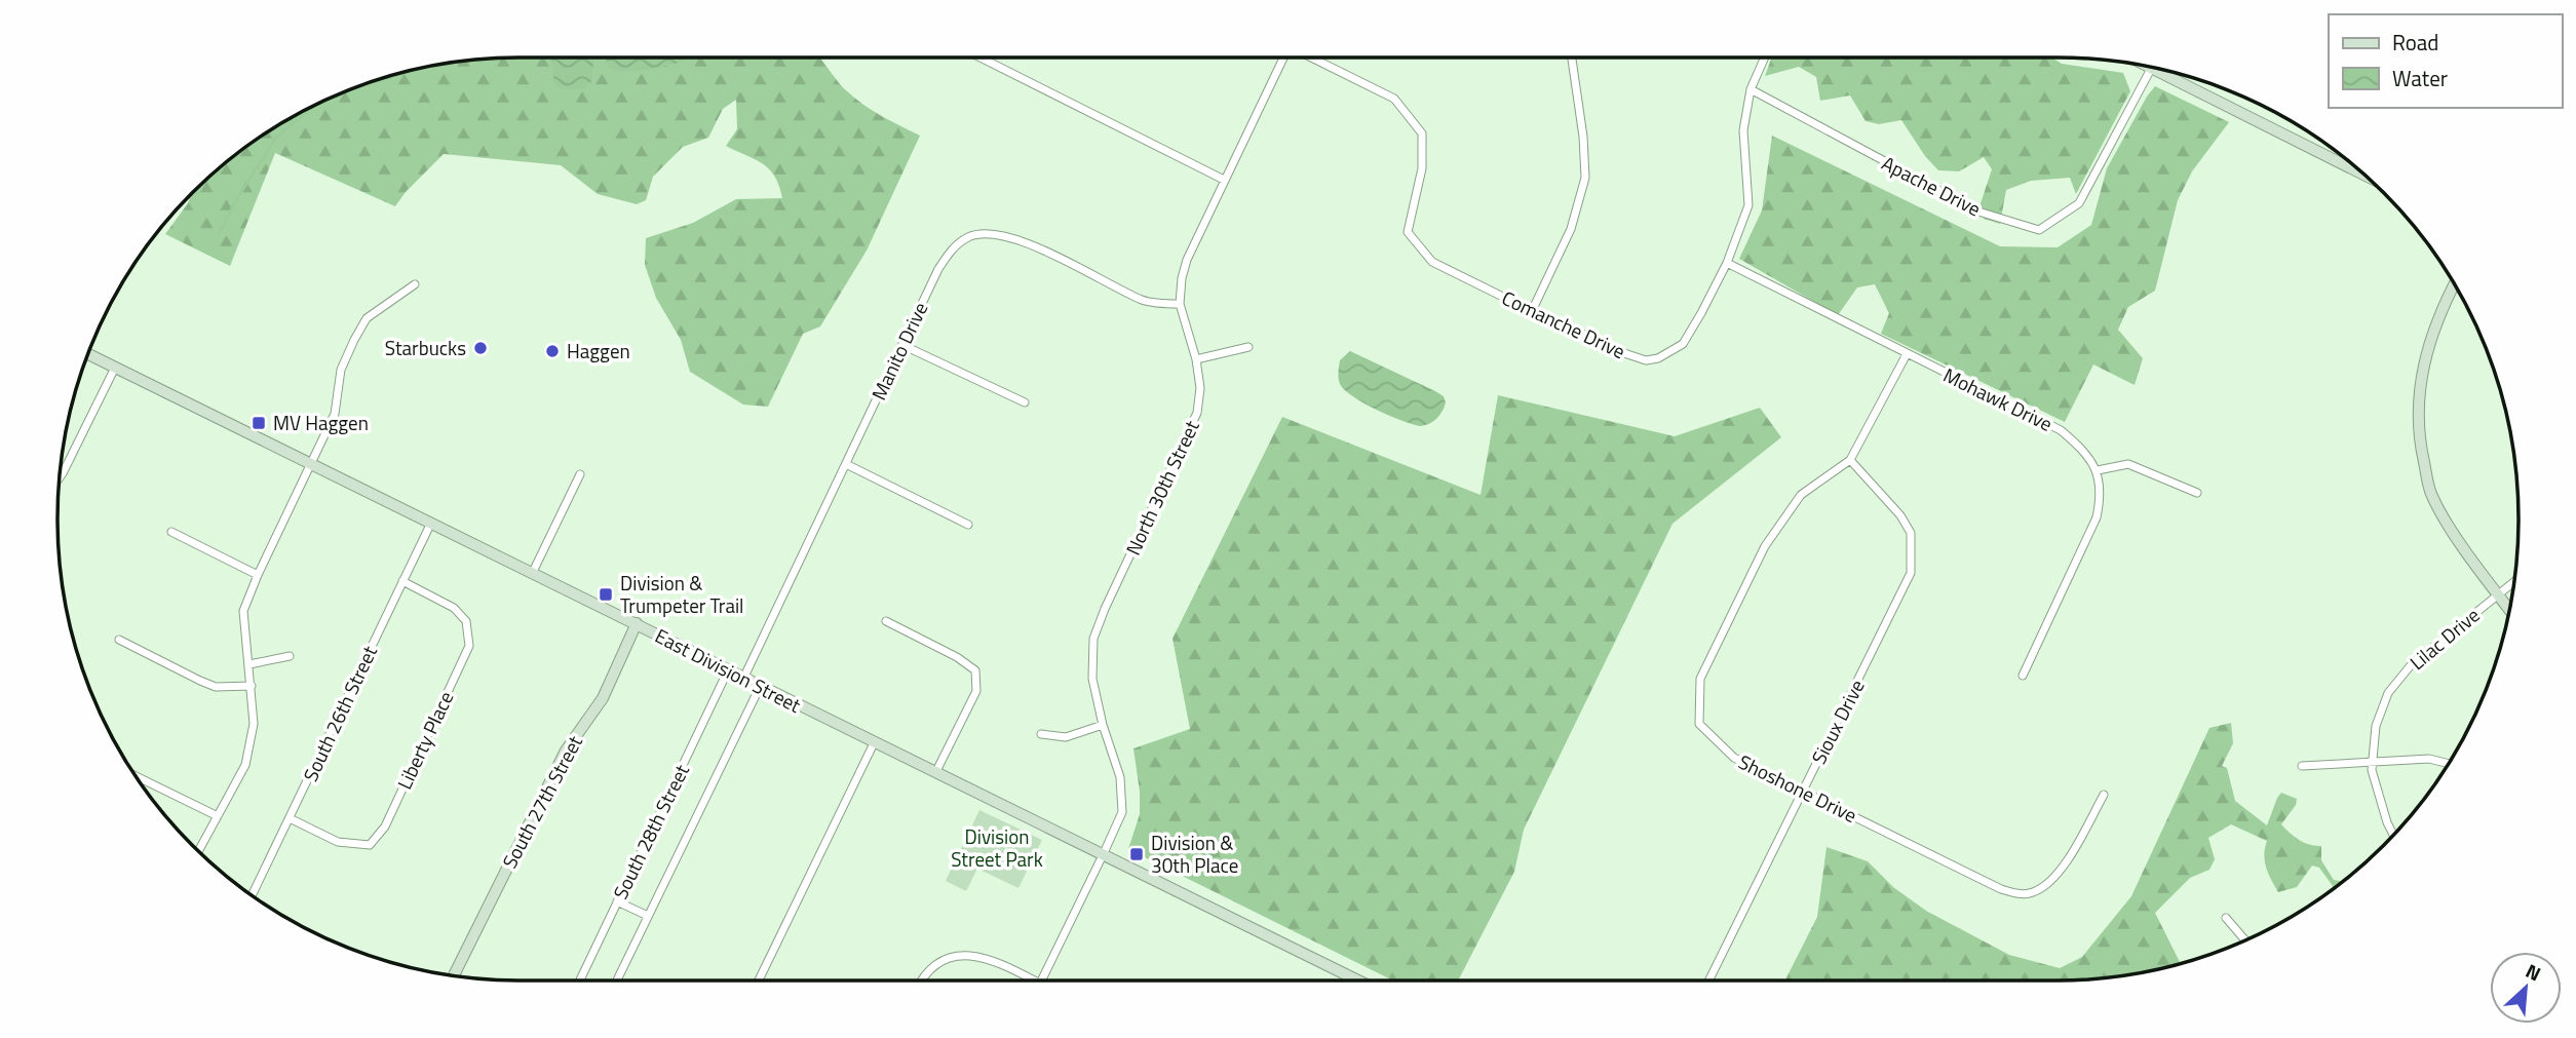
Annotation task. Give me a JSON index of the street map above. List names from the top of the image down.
{
  "streets": {
    "street": [
      "Apache Drive",
      "Comanche Drive",
      "Manito Drive",
      "Mohawk Drive",
      "North 30th Street",
      "Lilac Drive",
      "East Division Street",
      "South 26th Street",
      "Sioux Drive",
      "Liberty Place",
      "Shoshone Drive",
      "South 27th Street",
      "South 28th Street"
    ]
  },
  "crossings": [
    ["Apache Drive", "Comanche Drive"],
    ["Comanche Drive", "Mohawk Drive"],
    ["Manito Drive", "North 30th Street"],
    ["Manito Drive", "East Division Street"],
    ["Mohawk Drive", "Shoshone Drive"],
    ["North 30th Street", "East Division Street"],
    ["East Division Street", "South 26th Street"],
    ["East Division Street", "South 27th Street"],
    ["East Division Street", "South 28th Street"],
    ["South 26th Street", "Liberty Place"],
    ["Sioux Drive", "Shoshone Drive"]
  ],
  "parks": ["Division Street Park"],
  "places": {
    "other": ["Starbucks", "Haggen"],
    "transit": ["MV Haggen", "Division & Trumpeter Trail", "Division & 30th Place"]
  },
  "legend": ["Road", "Water"],
  "north": "top right"
}
